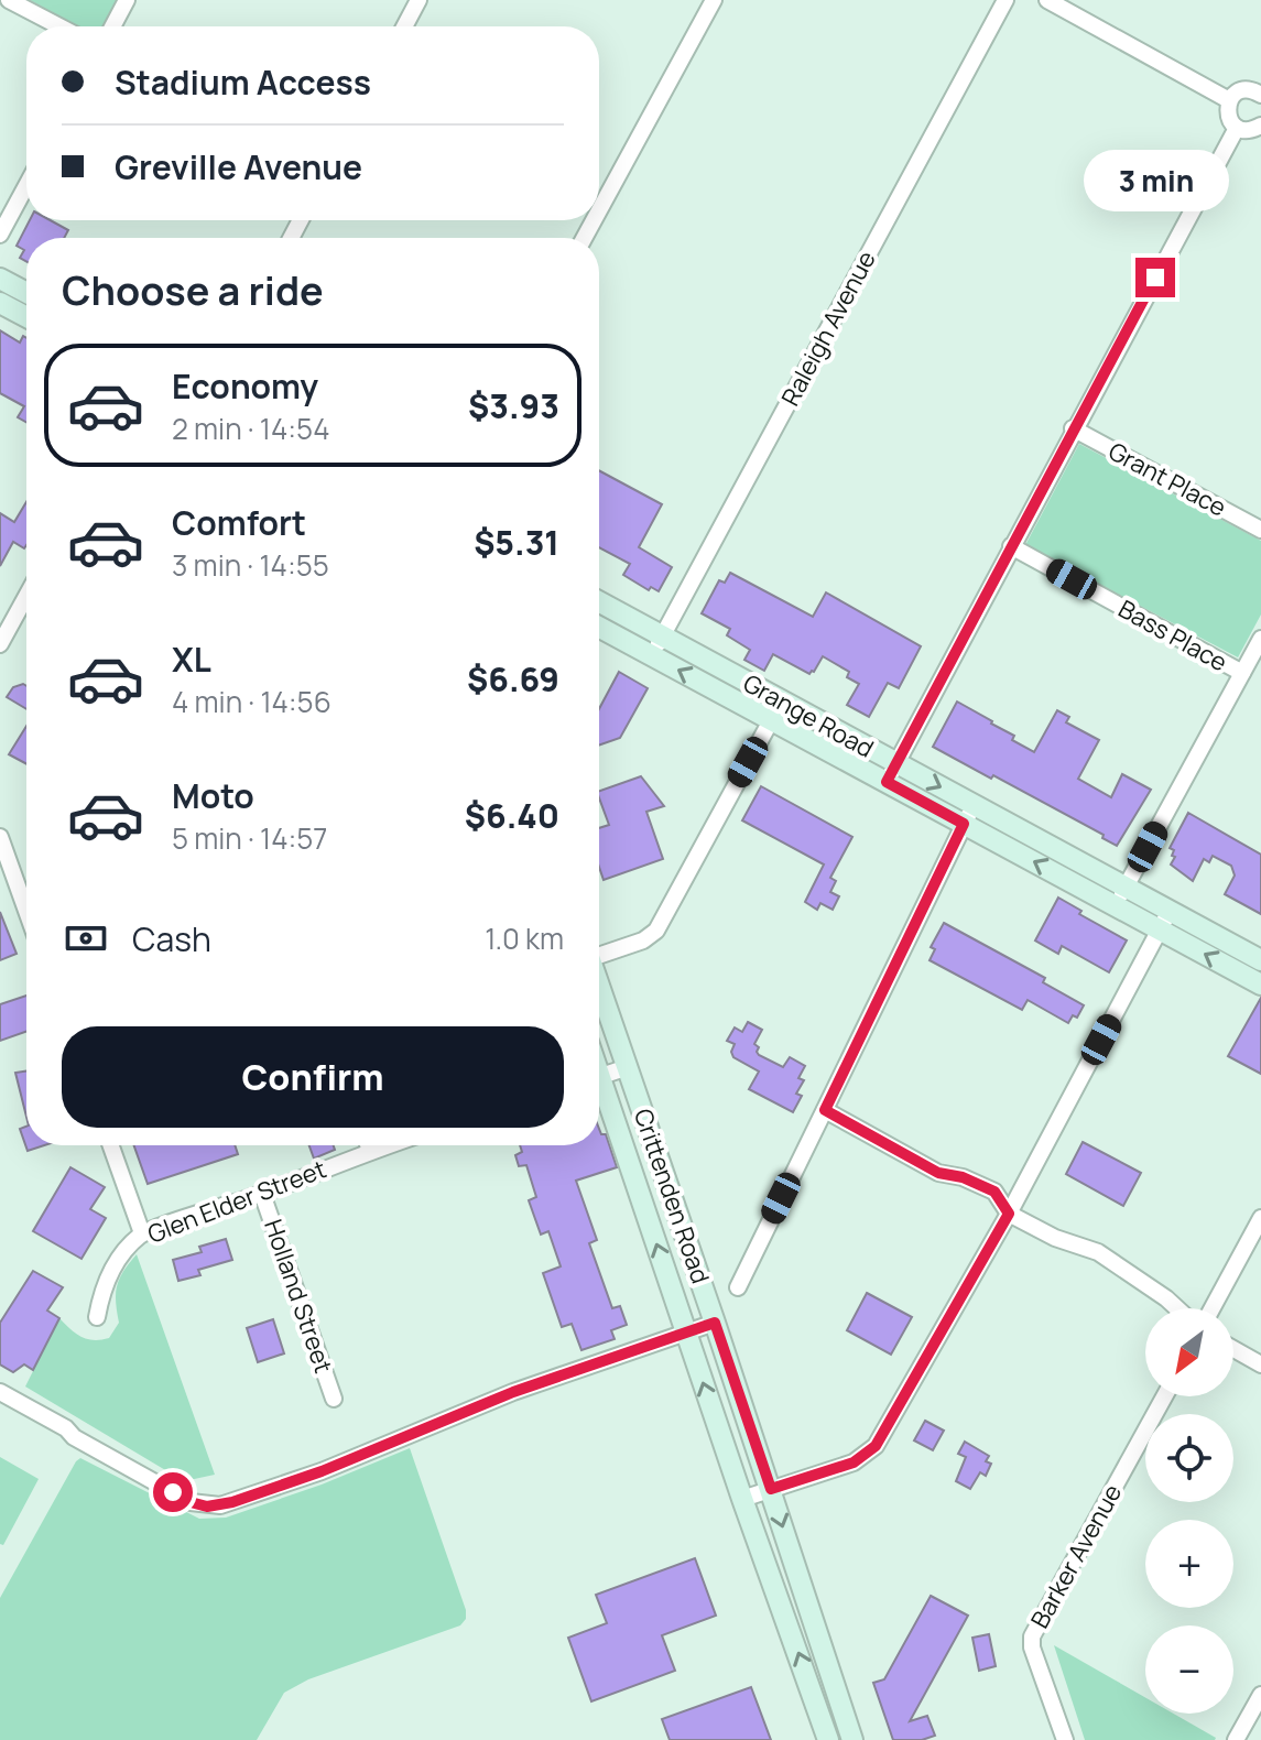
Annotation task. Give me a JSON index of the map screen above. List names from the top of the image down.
{
  "streets": {
    "main road": ["Grange Road", "Crittenden Road"],
    "street": [
      "Raleigh Avenue",
      "Grant Place",
      "Bass Place",
      "Glen Elder Street",
      "Holland Street",
      "Barker Avenue"
    ]
  },
  "crossings": [
    ["Raleigh Avenue", "Grange Road"],
    ["Glen Elder Street", "Holland Street"]
  ],
  "north": "bottom left",
  "page": {
    "banner": ["Stadium Access", "Greville Avenue"],
    "bubble": "3 min",
    "heading": "Choose a ride",
    "list": [
      {
        "name": "Economy",
        "note": "2 min · 14:54",
        "value": "$3.93"
      },
      {
        "name": "Comfort",
        "note": "3 min · 14:55",
        "value": "$5.31"
      },
      {
        "name": "XL",
        "note": "4 min · 14:56",
        "value": "$6.69"
      },
      {
        "name": "Moto",
        "note": "5 min · 14:57",
        "value": "$6.40"
      }
    ],
    "pay": ["Cash", "1.0 km"],
    "buttons": "Confirm",
    "map_buttons": ["+", "−"]
  }
}
